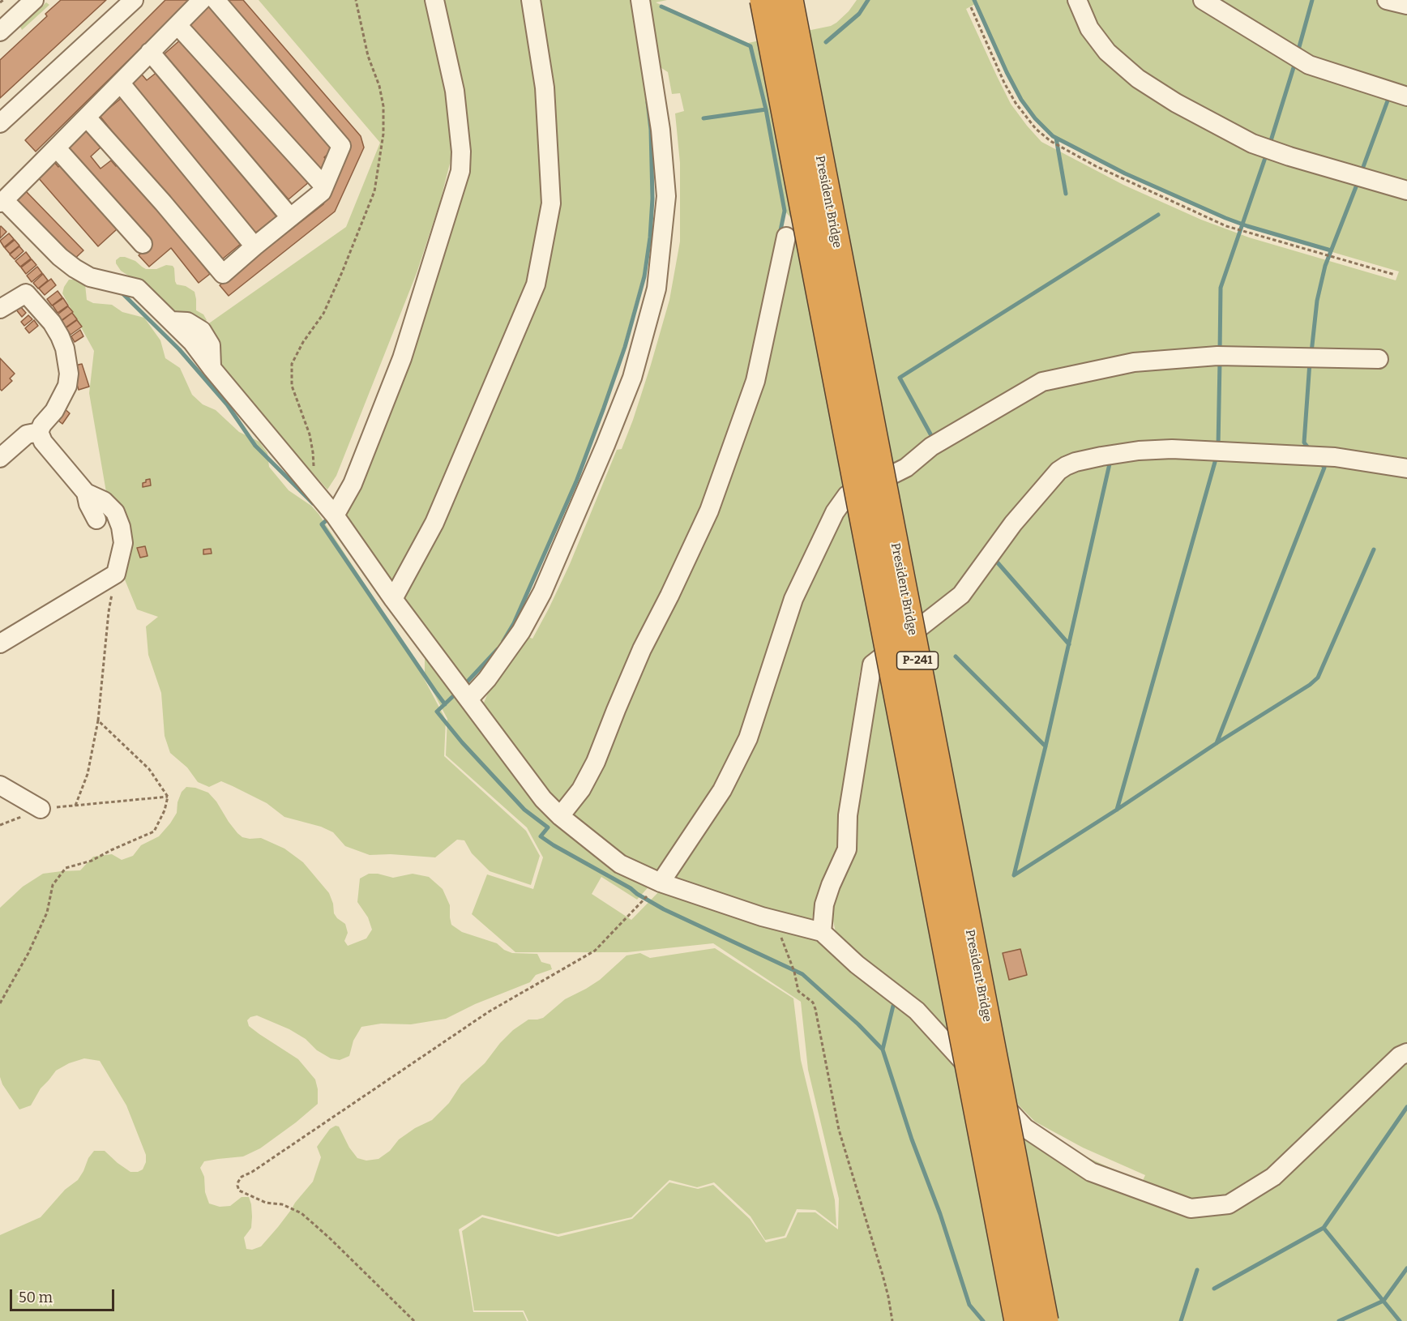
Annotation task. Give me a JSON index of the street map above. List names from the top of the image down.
{
  "streets": {
    "highway": ["President Bridge", "Р-241"]
  },
  "scale_bar": "50 m"
}
